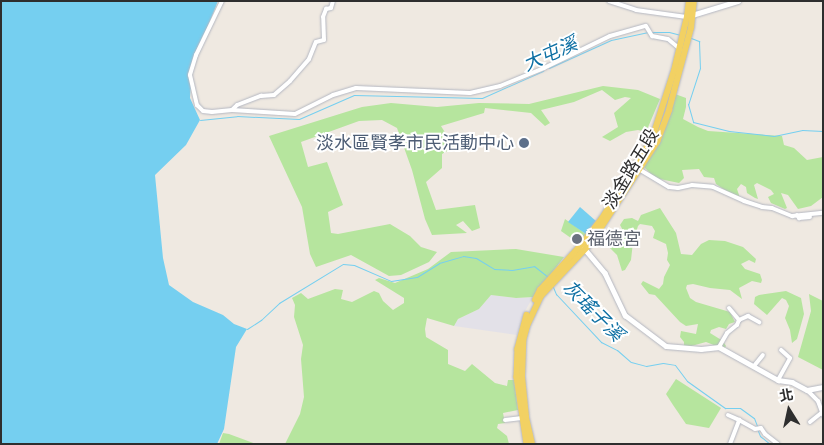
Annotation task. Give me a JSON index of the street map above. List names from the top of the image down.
{
  "streets": {
    "main road": ["淡金路五段"]
  },
  "water": ["大屯溪", "灰瑤子溪"],
  "places": ["淡水區賢孝市民活動中心", "福德宮"],
  "north": "top"
}
